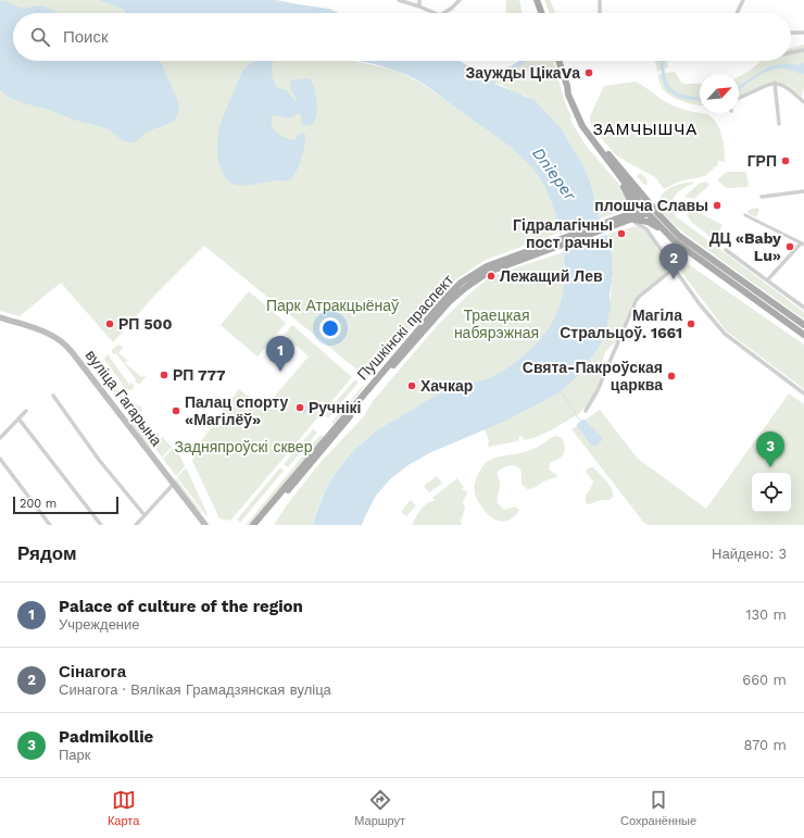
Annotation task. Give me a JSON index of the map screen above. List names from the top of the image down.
{
  "streets": {
    "main road": ["Пушкінскі праспект", "вуліца Гагарына"]
  },
  "districts": ["ЗАМЧЫШЧА"],
  "water": ["Dnieper"],
  "parks": ["Парк Атракцыёнаў", "Траецкая набярэжная", "Задняпроўскі сквер"],
  "places": [
    "Заужды ЦікаVа",
    "ГРП",
    "плошча Славы",
    "Гідралагічны пост рачны",
    "ДЦ «Baby Lu»",
    "Лежащий Лев",
    "РП 500",
    "Магіла Стральцоў. 1661",
    "РП 777",
    "Свята-Пакроўская царква",
    "Хачкар",
    "Ручнікі",
    "Палац спорту «Магілёў»"
  ],
  "scale_bar": "200 m",
  "north": "top right",
  "page": {
    "search": "Поиск",
    "pins": ["2", "1", "3"],
    "scale": "200 m",
    "heading": ["Рядом", "Найдено: 3"],
    "list": [
      {
        "mark": "1",
        "name": "Palace of culture of the region",
        "note": "Учреждение",
        "value": "130 m"
      },
      {
        "mark": "2",
        "name": "Сінагога",
        "note": "Синагога · Вялікая Грамадзянская вуліца",
        "value": "660 m"
      },
      {
        "mark": "3",
        "name": "Padmikollie",
        "note": "Парк",
        "value": "870 m"
      }
    ],
    "nav": ["Карта", "Маршрут", "Сохранённые"]
  }
}
